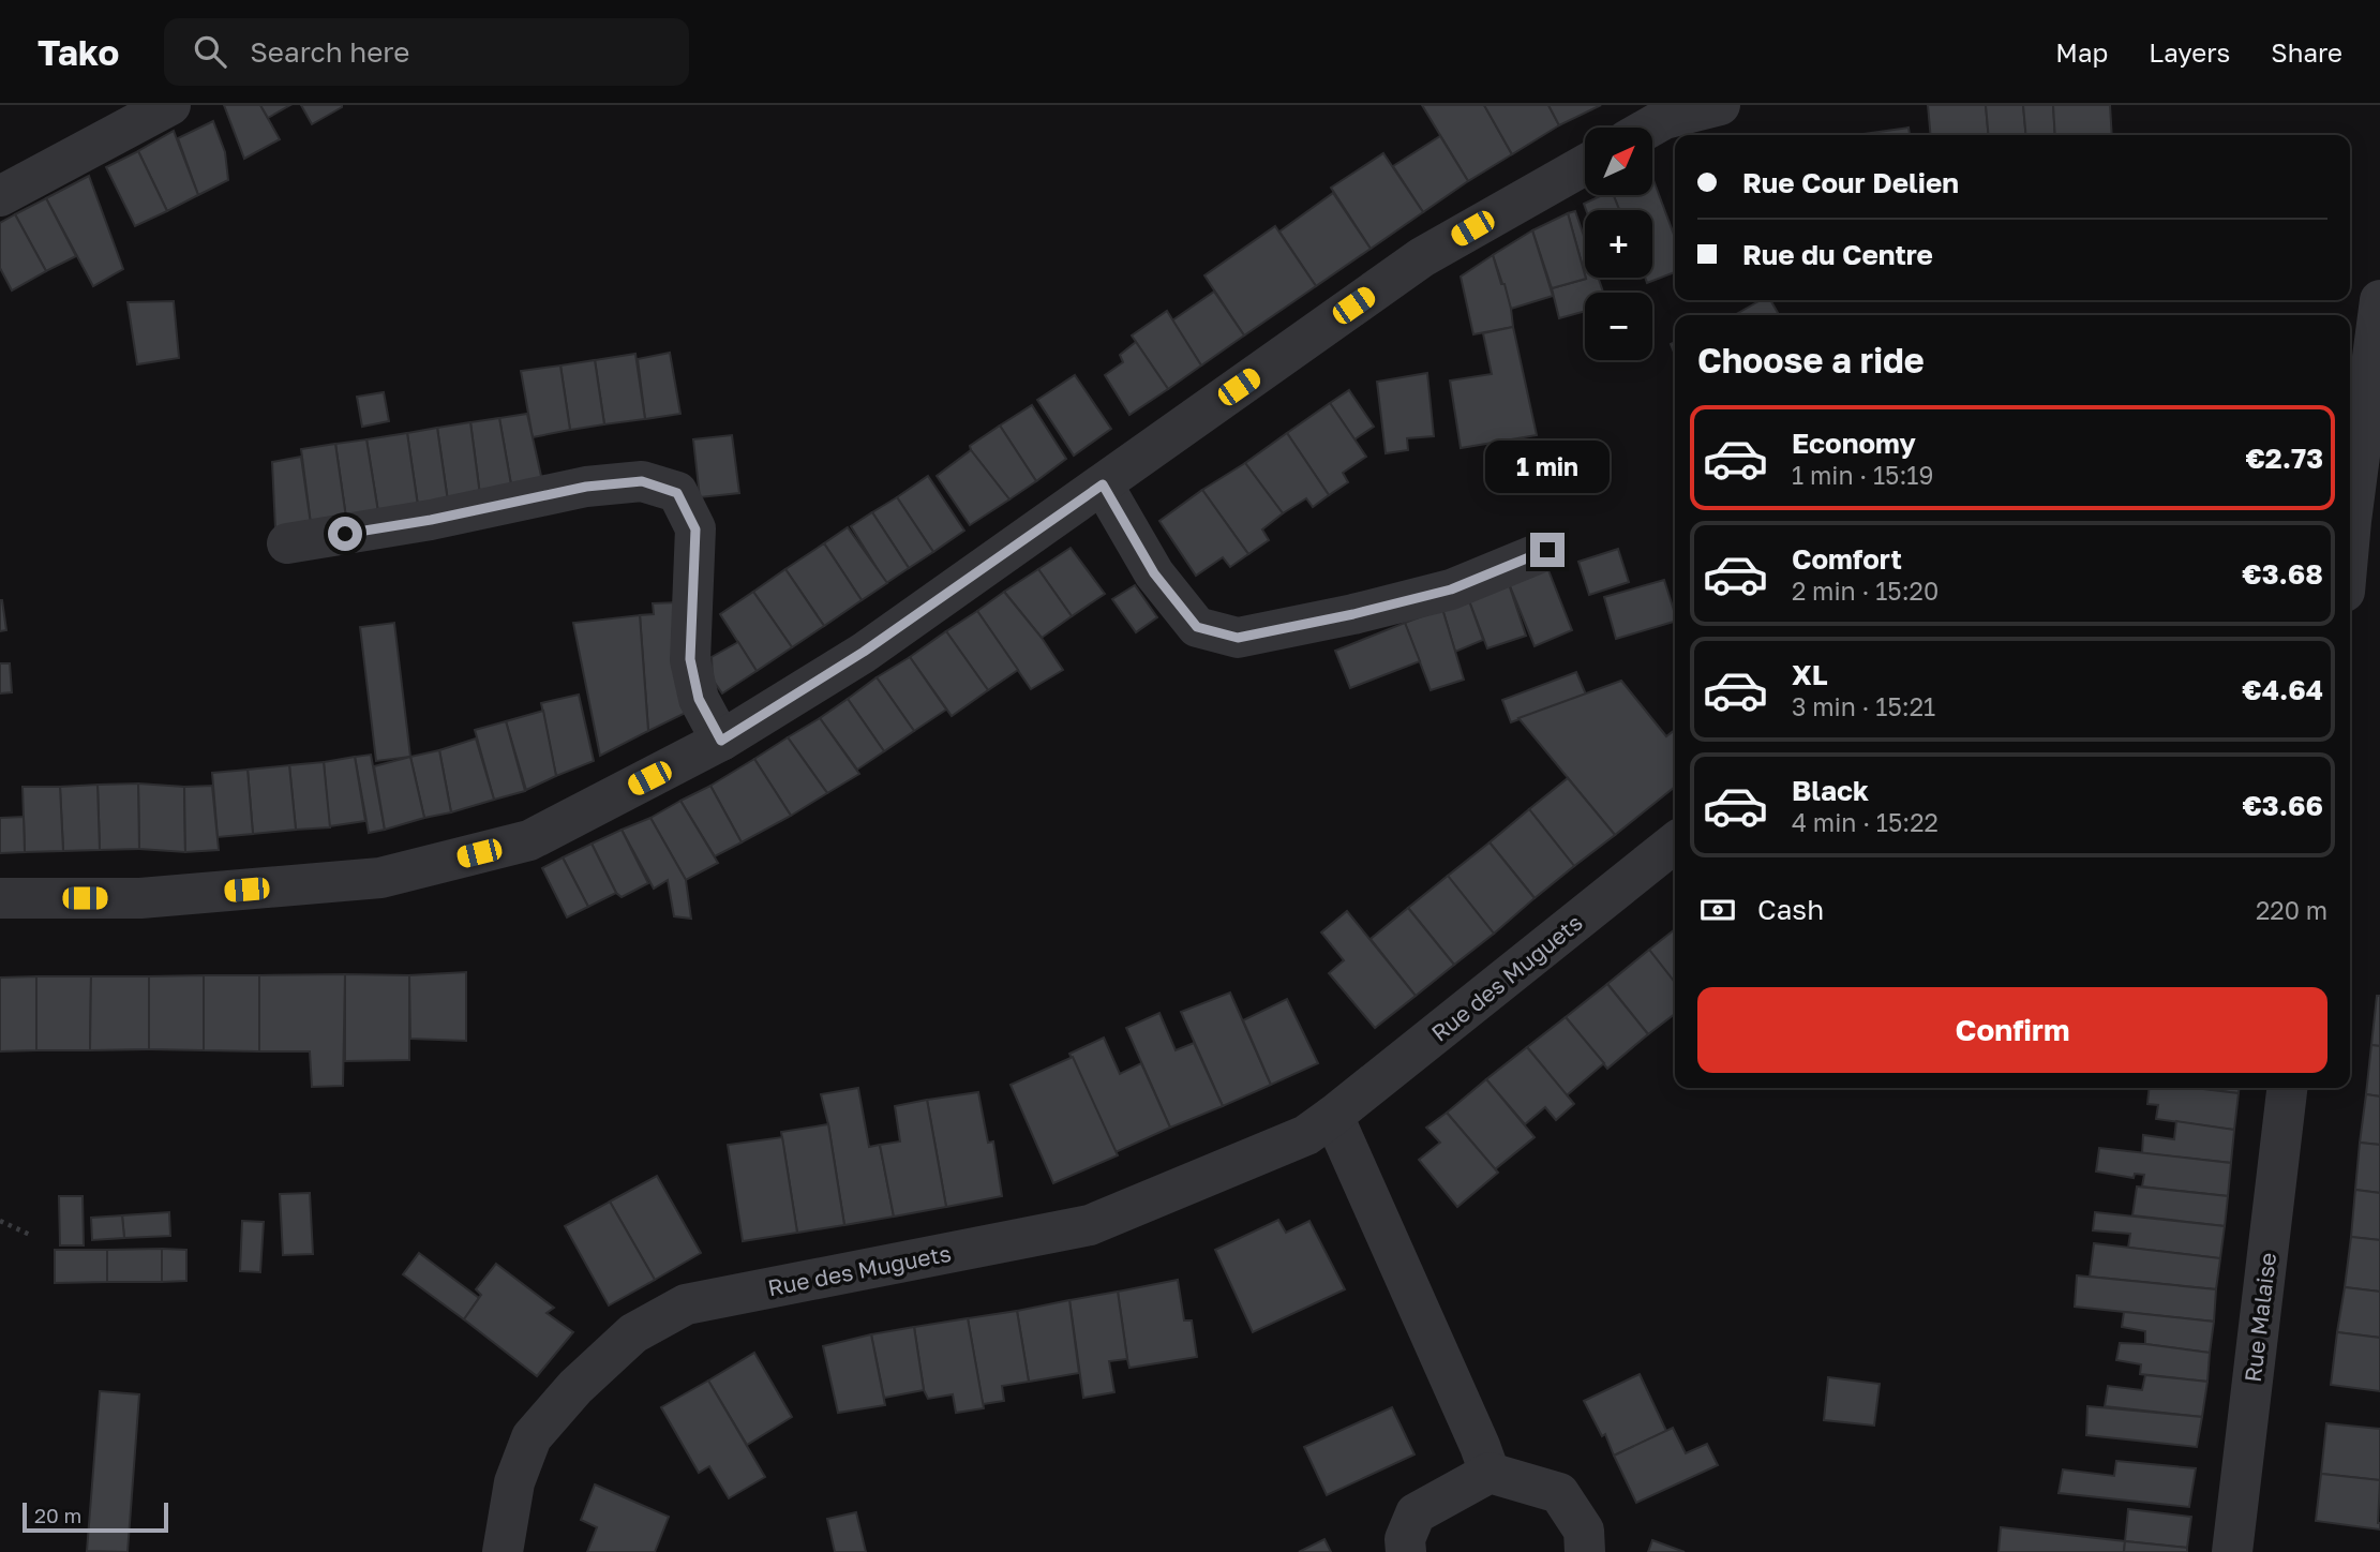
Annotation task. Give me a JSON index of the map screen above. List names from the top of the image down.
{
  "streets": {
    "street": ["Rue des Muguets", "Rue Malaise"]
  },
  "scale_bar": "20 m",
  "north": "top right",
  "page": {
    "header": "Tako",
    "search": "Search here",
    "nav": ["Map", "Layers", "Share"],
    "map_buttons": ["+", "−"],
    "banner": ["Rue Cour Delien", "Rue du Centre"],
    "heading": "Choose a ride",
    "list": [
      {
        "name": "Economy",
        "note": "1 min · 15:19",
        "value": "€2.73"
      },
      {
        "name": "Comfort",
        "note": "2 min · 15:20",
        "value": "€3.68"
      },
      {
        "name": "XL",
        "note": "3 min · 15:21",
        "value": "€4.64"
      },
      {
        "name": "Black",
        "note": "4 min · 15:22",
        "value": "€3.66"
      }
    ],
    "bubble": "1 min",
    "pay": ["Cash", "220 m"],
    "buttons": "Confirm",
    "scale": "20 m"
  }
}
